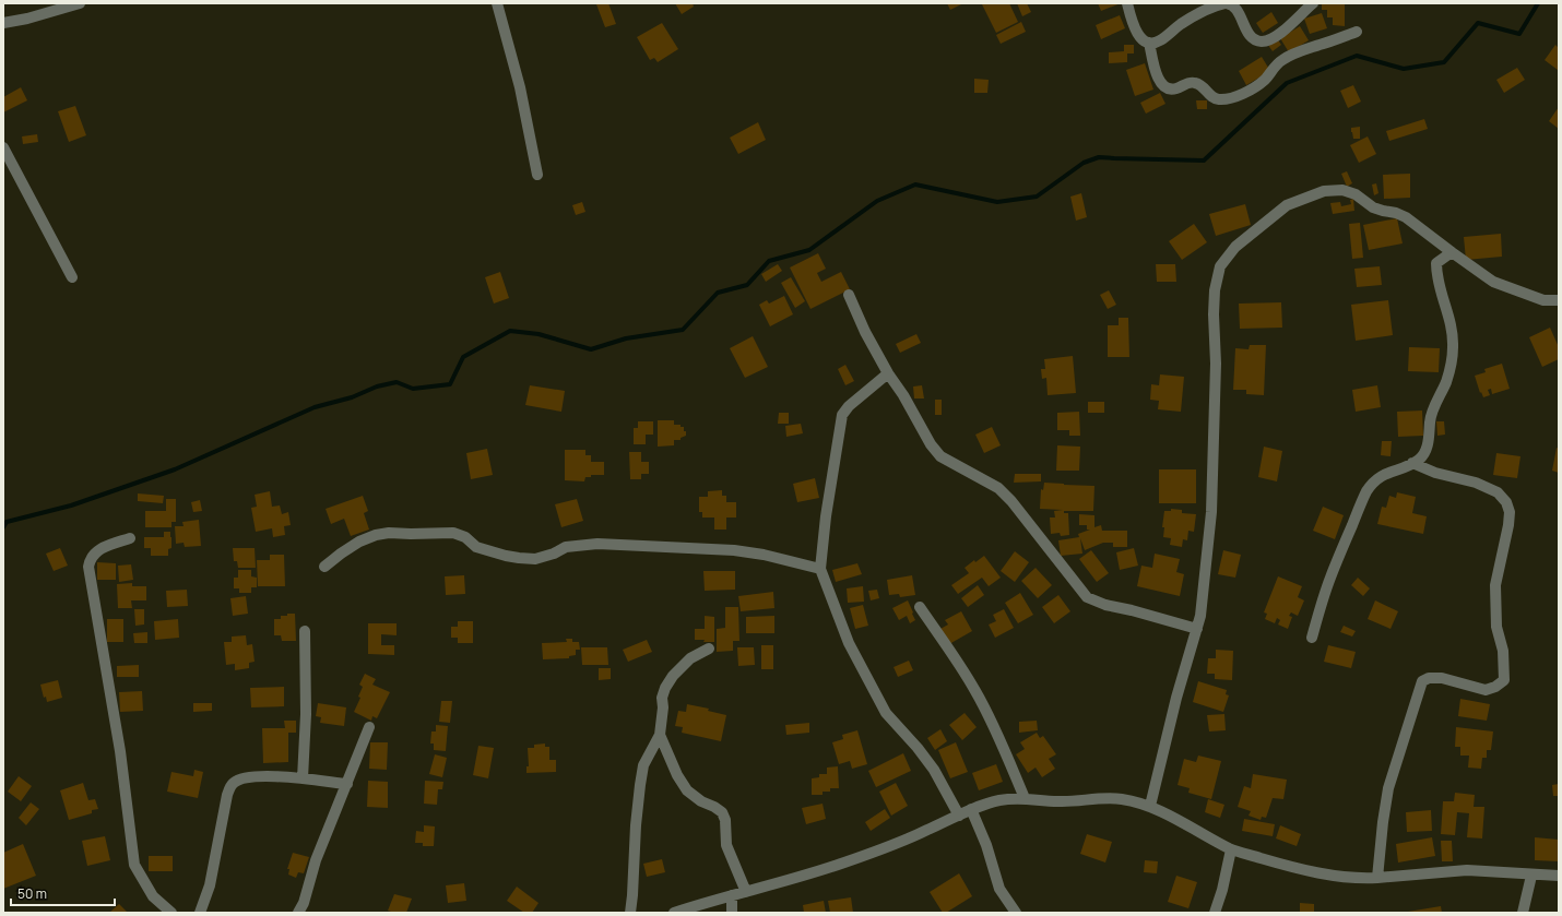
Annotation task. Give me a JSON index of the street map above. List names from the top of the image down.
{
  "scale_bar": "50 m"
}
